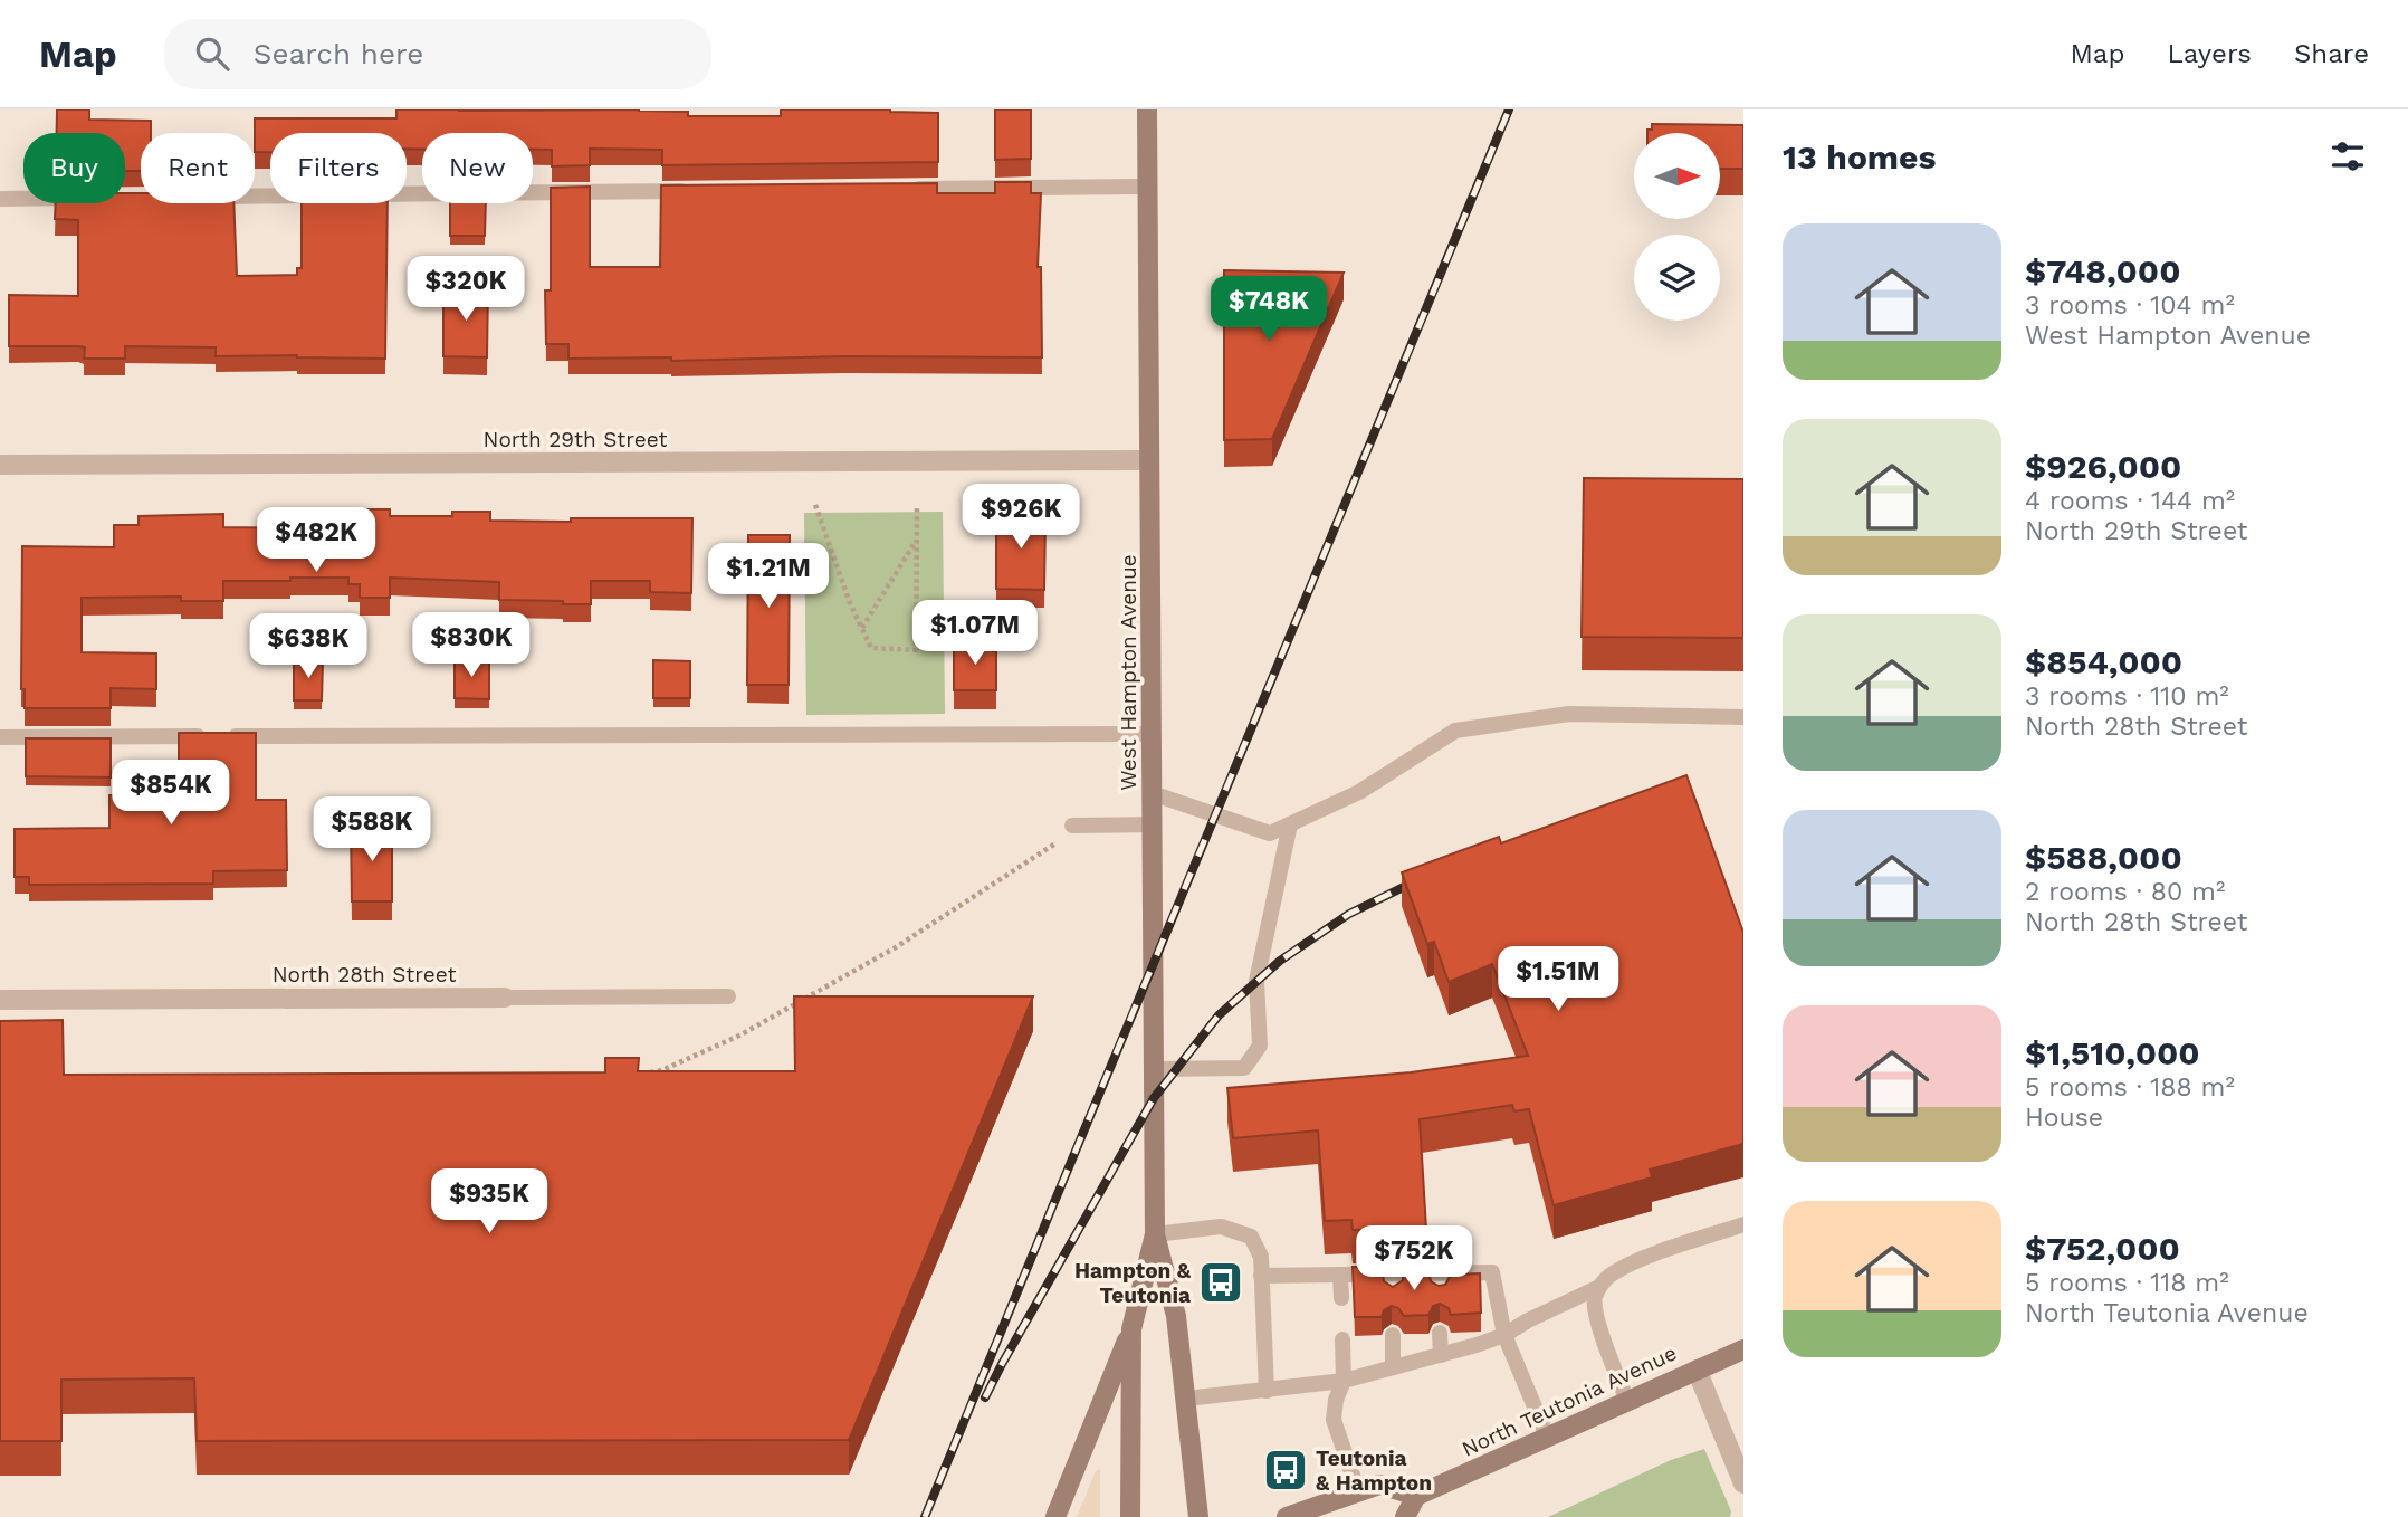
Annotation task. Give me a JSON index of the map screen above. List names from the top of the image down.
{
  "streets": {
    "main road": ["West Hampton Avenue", "North Teutonia Avenue"],
    "street": ["North 29th Street", "North 28th Street"]
  },
  "crossings": [
    ["North 29th Street", "West Hampton Avenue"]
  ],
  "places": {
    "bus stop": ["Hampton & Teutonia", "Teutonia & Hampton"]
  },
  "north": "right",
  "page": {
    "header": "Map",
    "search": "Search here",
    "nav": ["Map", "Layers", "Share"],
    "heading": "13 homes",
    "chip": [
      "Buy",
      "Rent",
      "Filters",
      "New"
    ],
    "list": [
      {
        "name": "$748,000",
        "note": "3 rooms · 104 m² · West Hampton Avenue"
      },
      {
        "name": "$926,000",
        "note": "4 rooms · 144 m² · North 29th Street"
      },
      {
        "name": "$854,000",
        "note": "3 rooms · 110 m² · North 28th Street"
      },
      {
        "name": "$588,000",
        "note": "2 rooms · 80 m² · North 28th Street"
      },
      {
        "name": "$1,510,000",
        "note": "5 rooms · 188 m² · House"
      },
      {
        "name": "$752,000",
        "note": "5 rooms · 118 m² · North Teutonia Avenue"
      }
    ],
    "price": [
      "$320K",
      "$748K",
      "$926K",
      "$482K",
      "$1.21M",
      "$1.07M",
      "$830K",
      "$638K",
      "$854K",
      "$588K",
      "$1.51M",
      "$935K",
      "$752K"
    ]
  }
}
